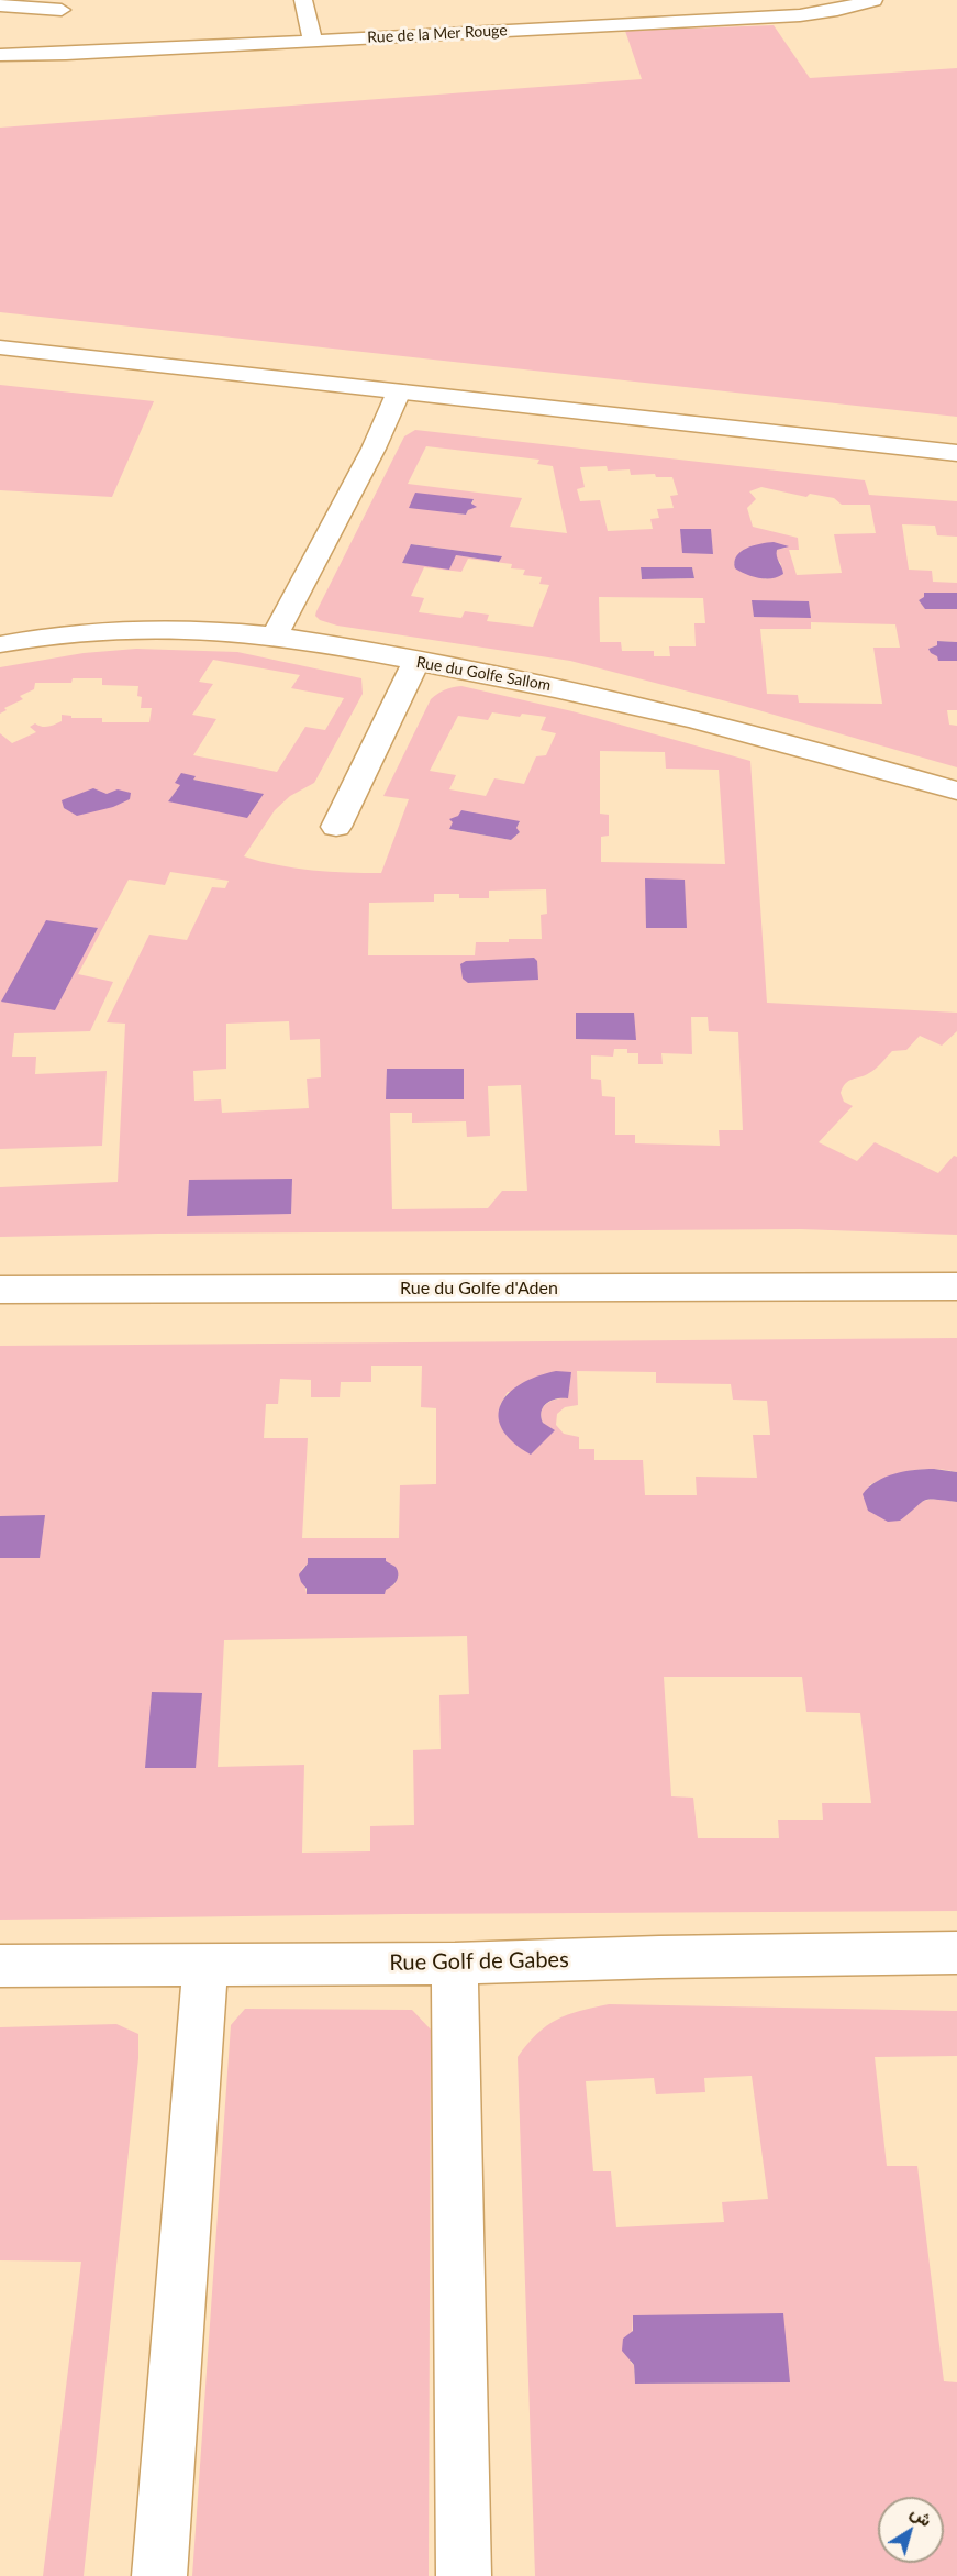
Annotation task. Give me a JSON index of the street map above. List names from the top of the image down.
{
  "streets": {
    "street": [
      "Rue de la Mer Rouge",
      "Rue du Golfe Sallom",
      "Rue du Golfe d'Aden",
      "Rue Golf de Gabes"
    ]
  },
  "north": "top right"
}
